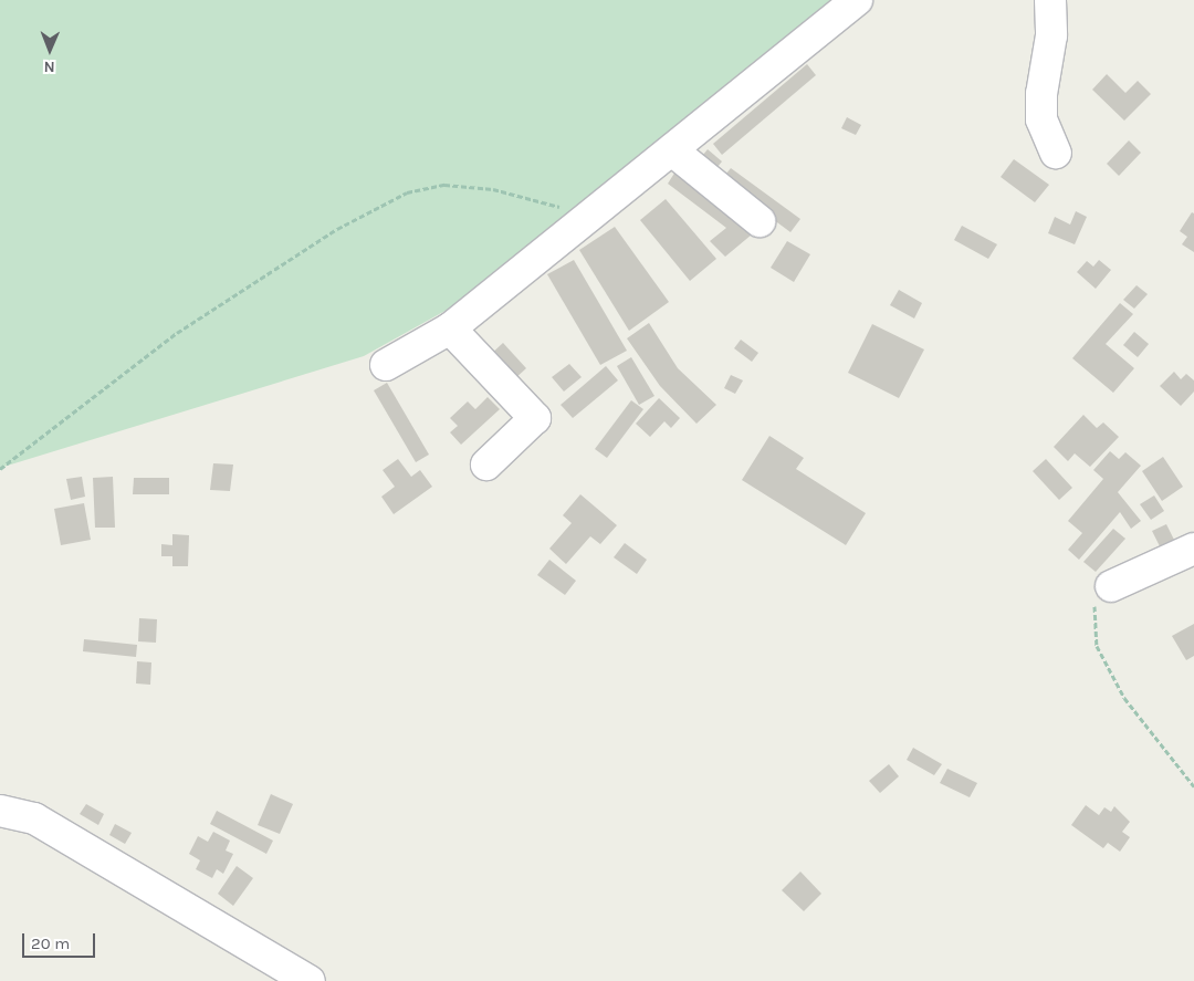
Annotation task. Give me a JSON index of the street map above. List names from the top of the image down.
{
  "scale_bar": "20 m",
  "north": "bottom"
}
